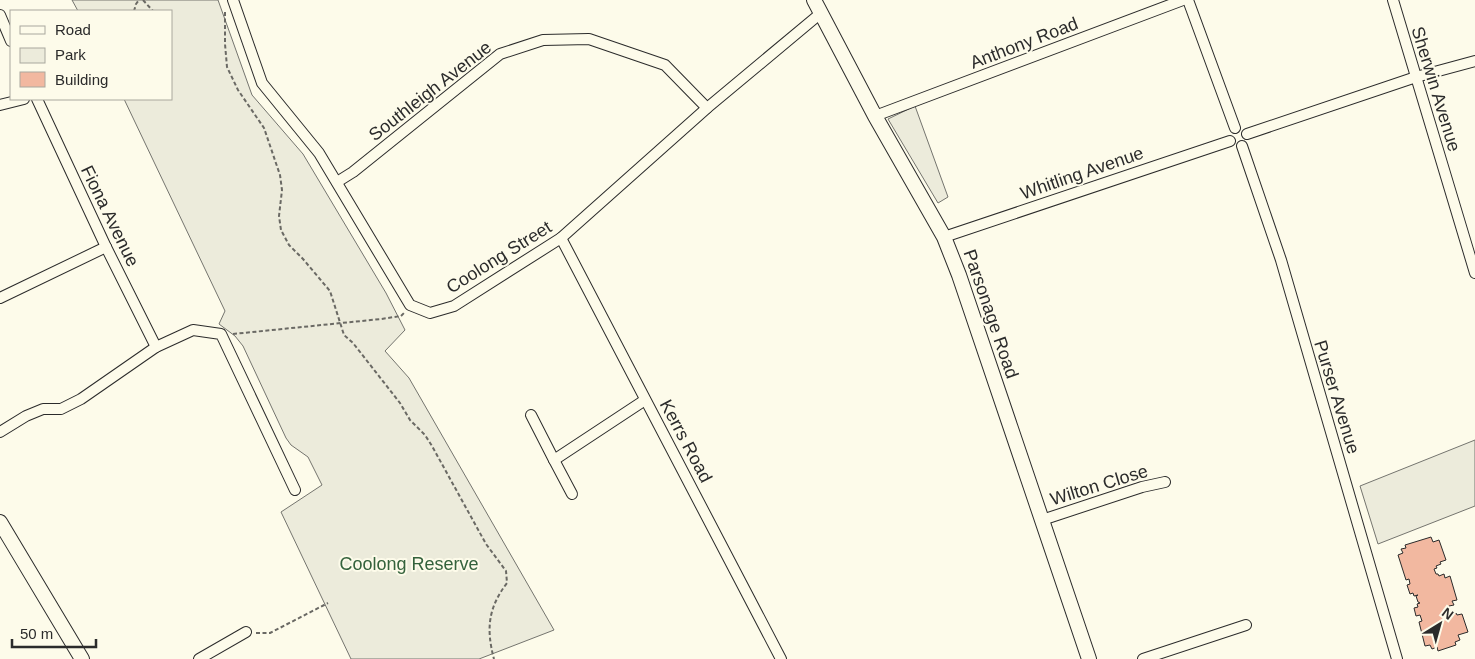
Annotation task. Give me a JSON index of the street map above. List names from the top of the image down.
{
  "streets": {
    "street": [
      "Anthony Road",
      "Sherwin Avenue",
      "Southleigh Avenue",
      "Whitling Avenue",
      "Fiona Avenue",
      "Coolong Street",
      "Parsonage Road",
      "Purser Avenue",
      "Kerrs Road",
      "Wilton Close"
    ]
  },
  "crossings": [
    ["Anthony Road", "Parsonage Road"],
    ["Southleigh Avenue", "Coolong Street"],
    ["Whitling Avenue", "Parsonage Road"],
    ["Whitling Avenue", "Purser Avenue"],
    ["Coolong Street", "Parsonage Road"],
    ["Coolong Street", "Kerrs Road"],
    ["Parsonage Road", "Wilton Close"]
  ],
  "parks": ["Coolong Reserve"],
  "legend": ["Road", "Park", "Building"],
  "scale_bar": "50 m",
  "north": "top right"
}
